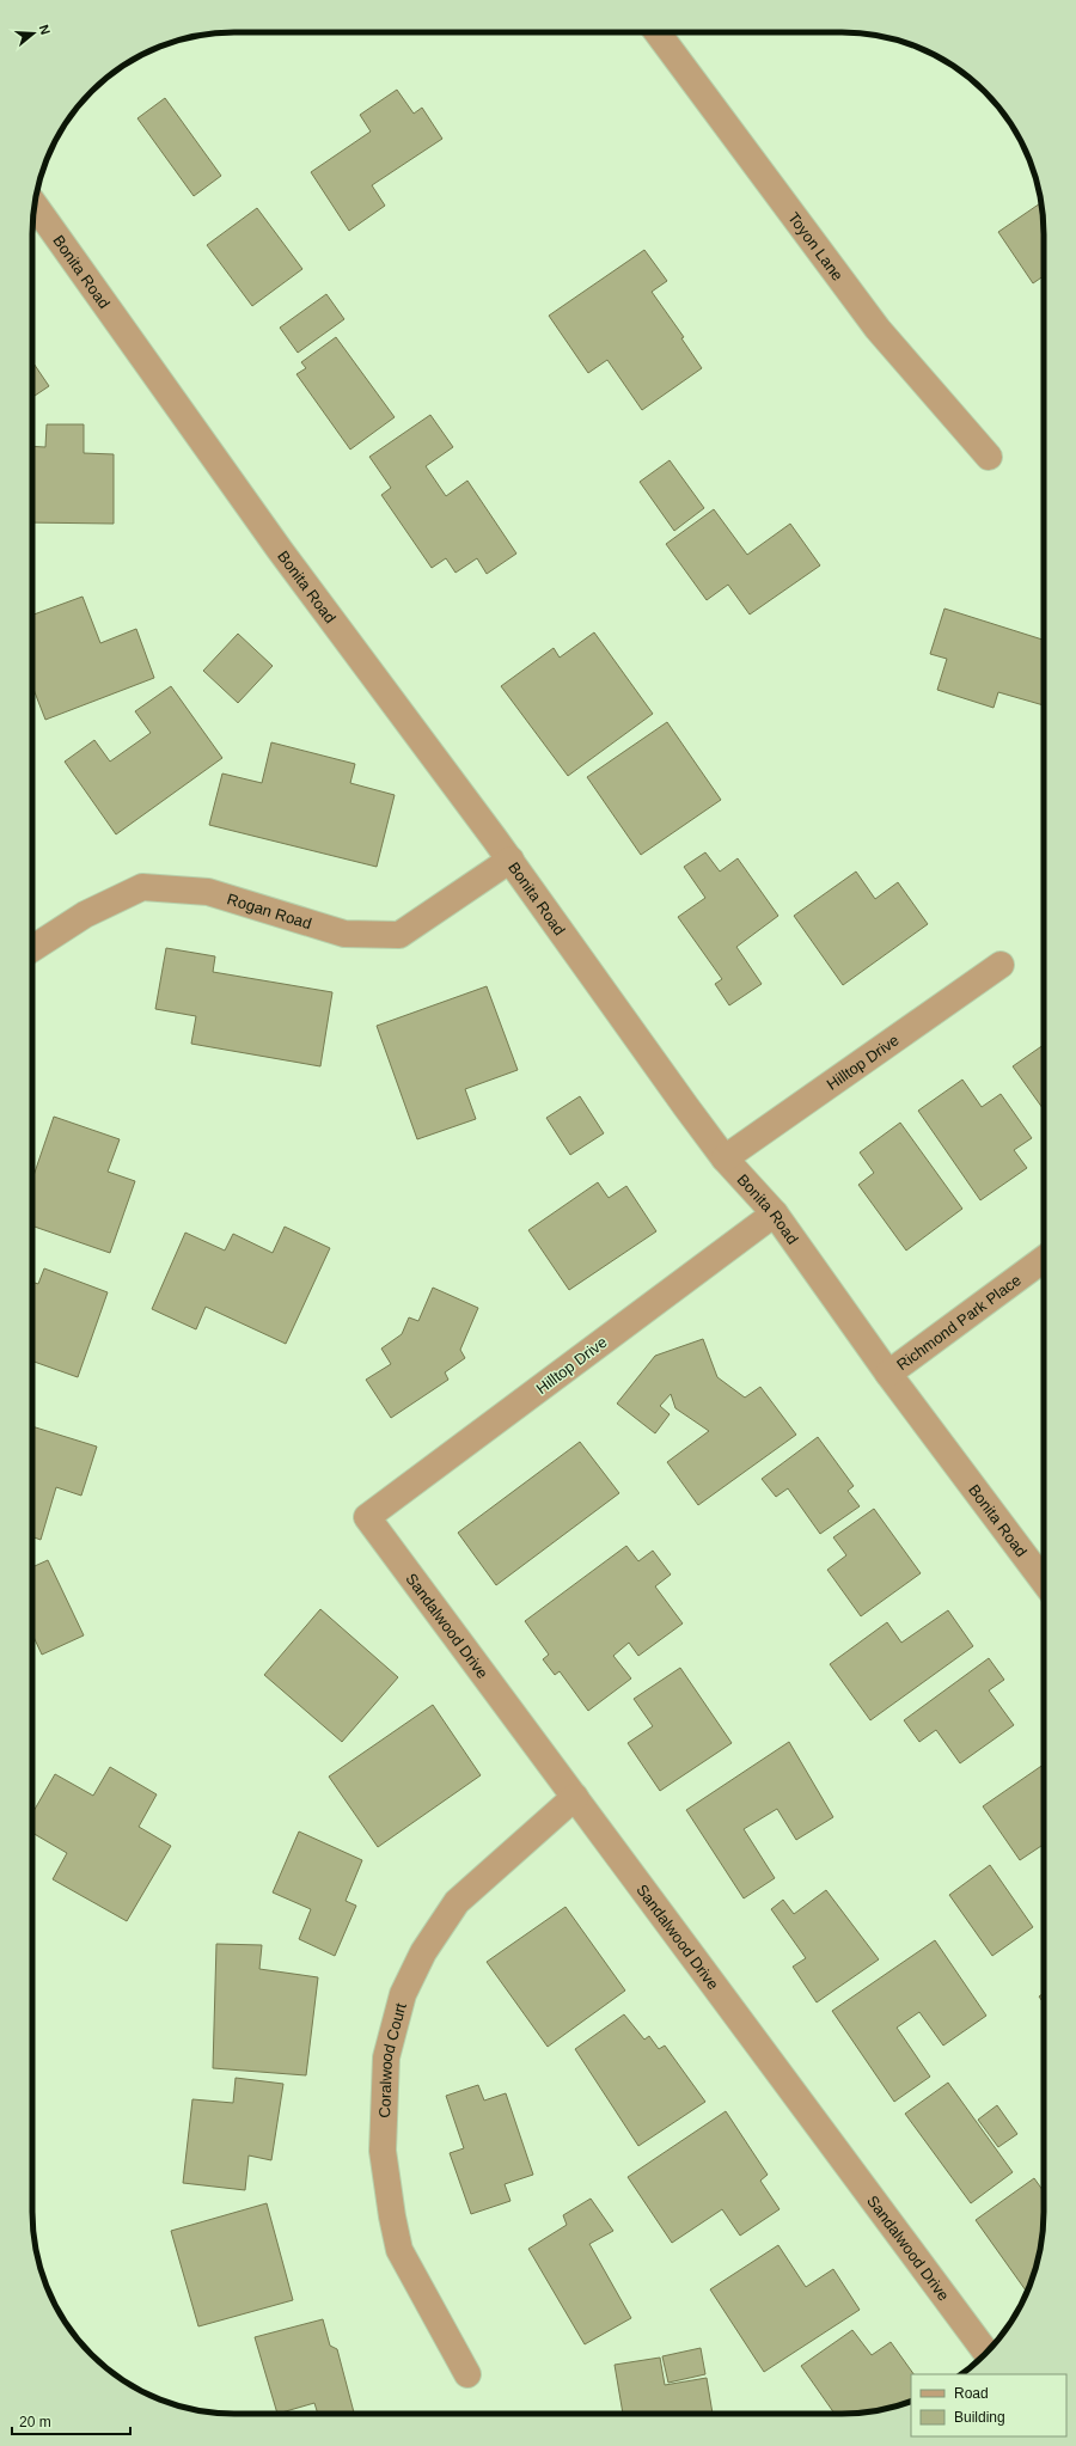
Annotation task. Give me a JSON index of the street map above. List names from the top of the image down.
{
  "streets": {
    "street": [
      "Toyon Lane",
      "Bonita Road",
      "Rogan Road",
      "Hilltop Drive",
      "Richmond Park Place",
      "Sandalwood Drive",
      "Coralwood Court"
    ]
  },
  "crossings": [
    ["Bonita Road", "Rogan Road"],
    ["Bonita Road", "Hilltop Drive"],
    ["Bonita Road", "Richmond Park Place"],
    ["Hilltop Drive", "Sandalwood Drive"],
    ["Sandalwood Drive", "Coralwood Court"]
  ],
  "legend": ["Road", "Building"],
  "scale_bar": "20 m",
  "north": "right"
}
